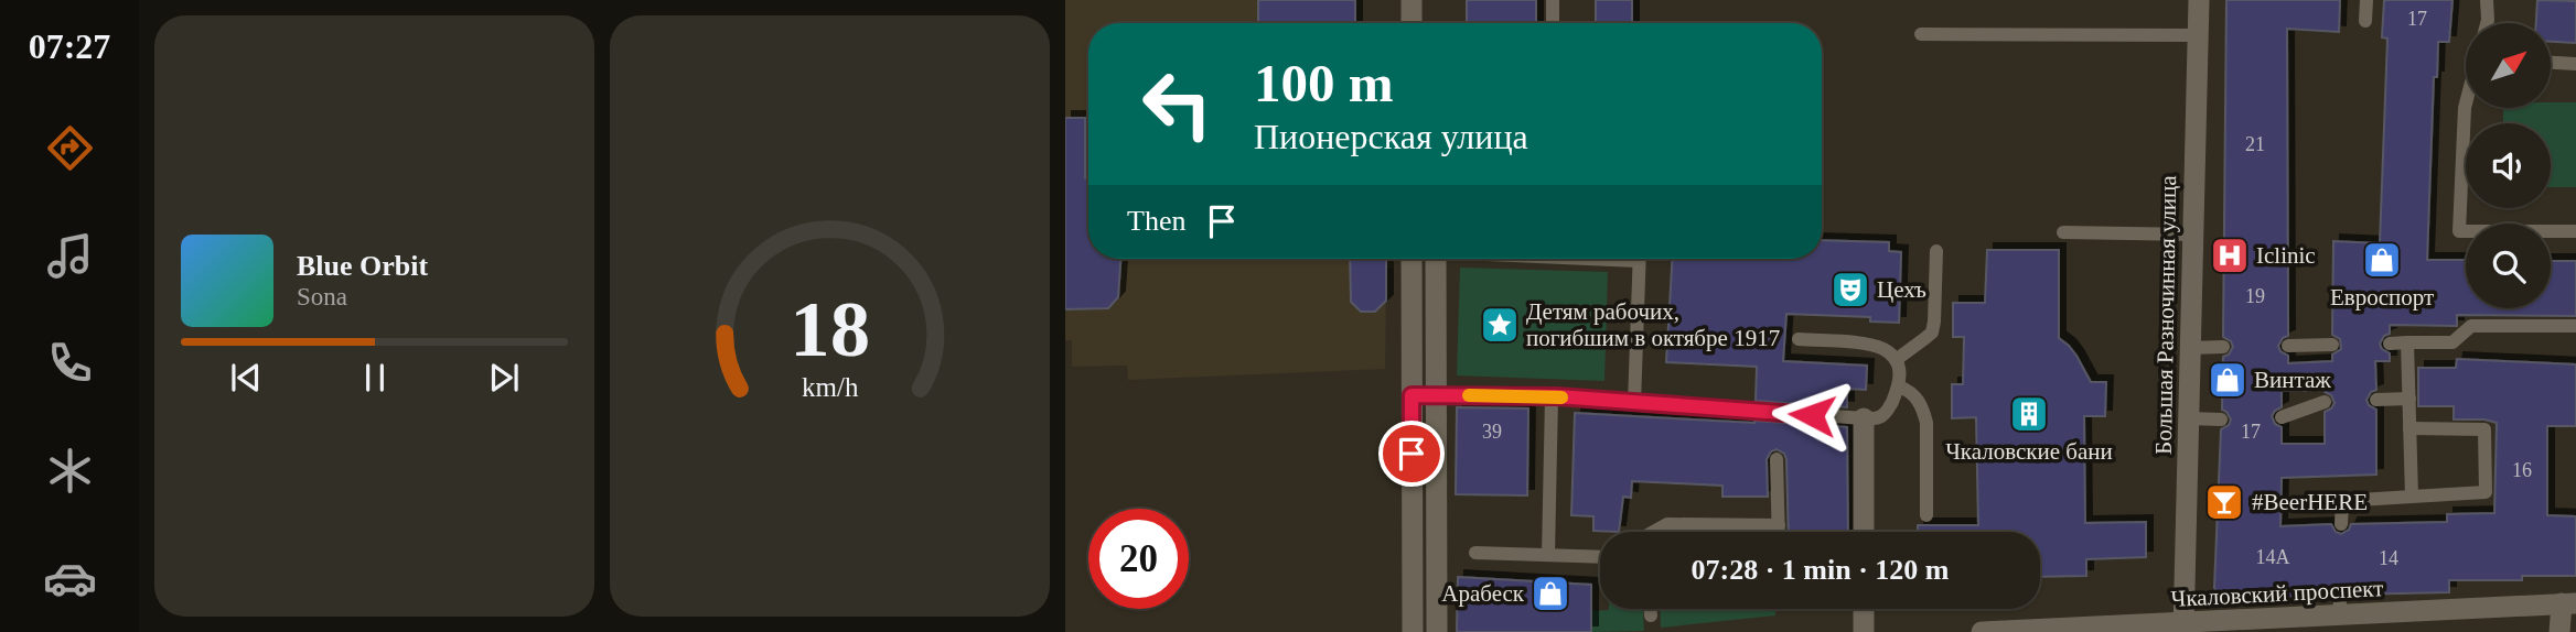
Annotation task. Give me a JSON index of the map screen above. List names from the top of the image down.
{
  "streets": {
    "street": ["Большая Разночинная улица", "Чкаловский проспект"]
  },
  "crossings": [
    ["Большая Разночинная улица", "Чкаловский проспект"]
  ],
  "places": {
    "hospital": ["Iclinic"],
    "shop": ["Евроcпорт", "Винтаж", "Арабеск"],
    "theatre": ["Цехъ"],
    "place": ["Детям рабочих, погибшим в октябре 1917"],
    "building": ["Чкаловские бани"],
    "bar": ["#BeerHERE"]
  },
  "house_numbers": [
    "17",
    "21",
    "19",
    "39",
    "17",
    "16",
    "14А",
    "14"
  ],
  "north": "top right",
  "page": {
    "tabs": "07:27",
    "turn": ["100 m", "Пионерская улица"],
    "then": "Then",
    "song": ["Blue Orbit", "Sona"],
    "limit": "20",
    "trip": "07:28 · 1 min · 120 m",
    "gauge": ["18", "km/h"]
  }
}
